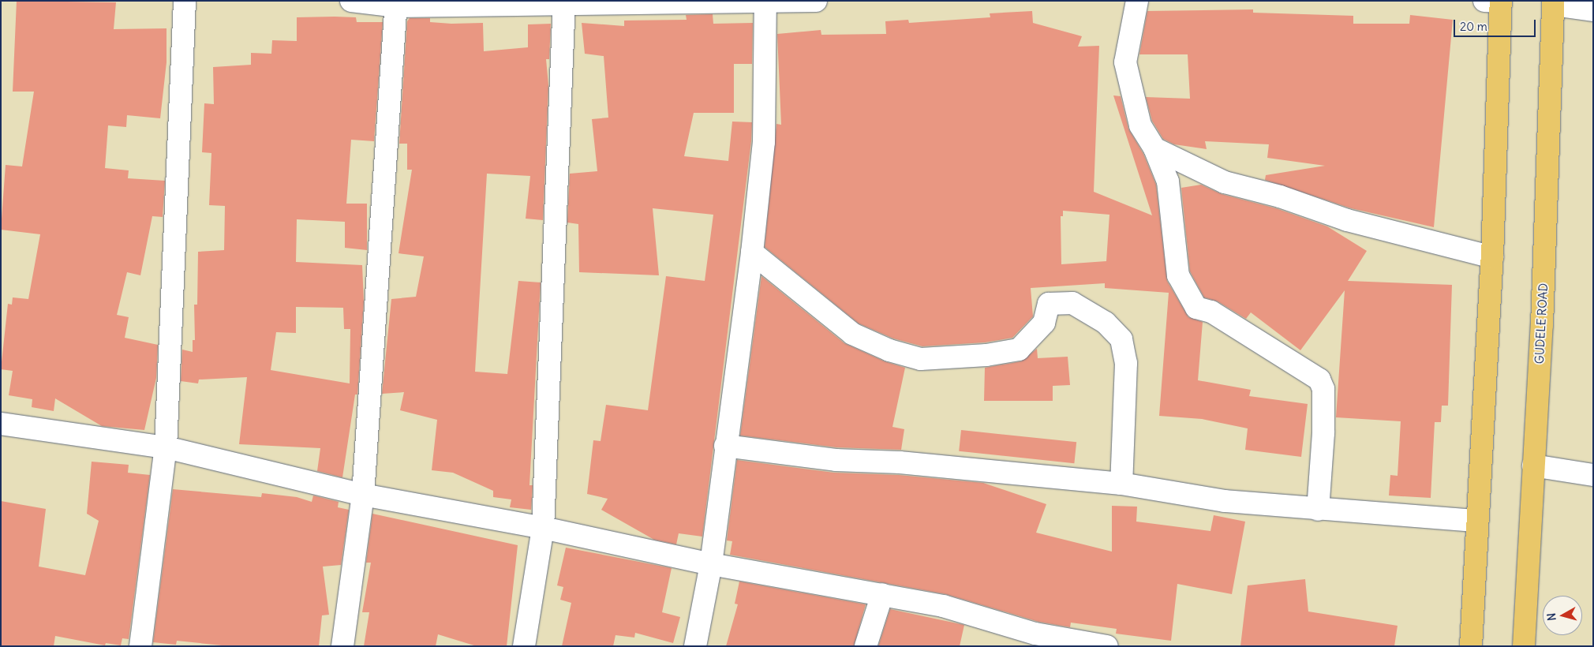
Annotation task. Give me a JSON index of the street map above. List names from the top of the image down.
{
  "streets": {
    "highway": ["GUDELE ROAD"]
  },
  "scale_bar": "20 m",
  "north": "left"
}
